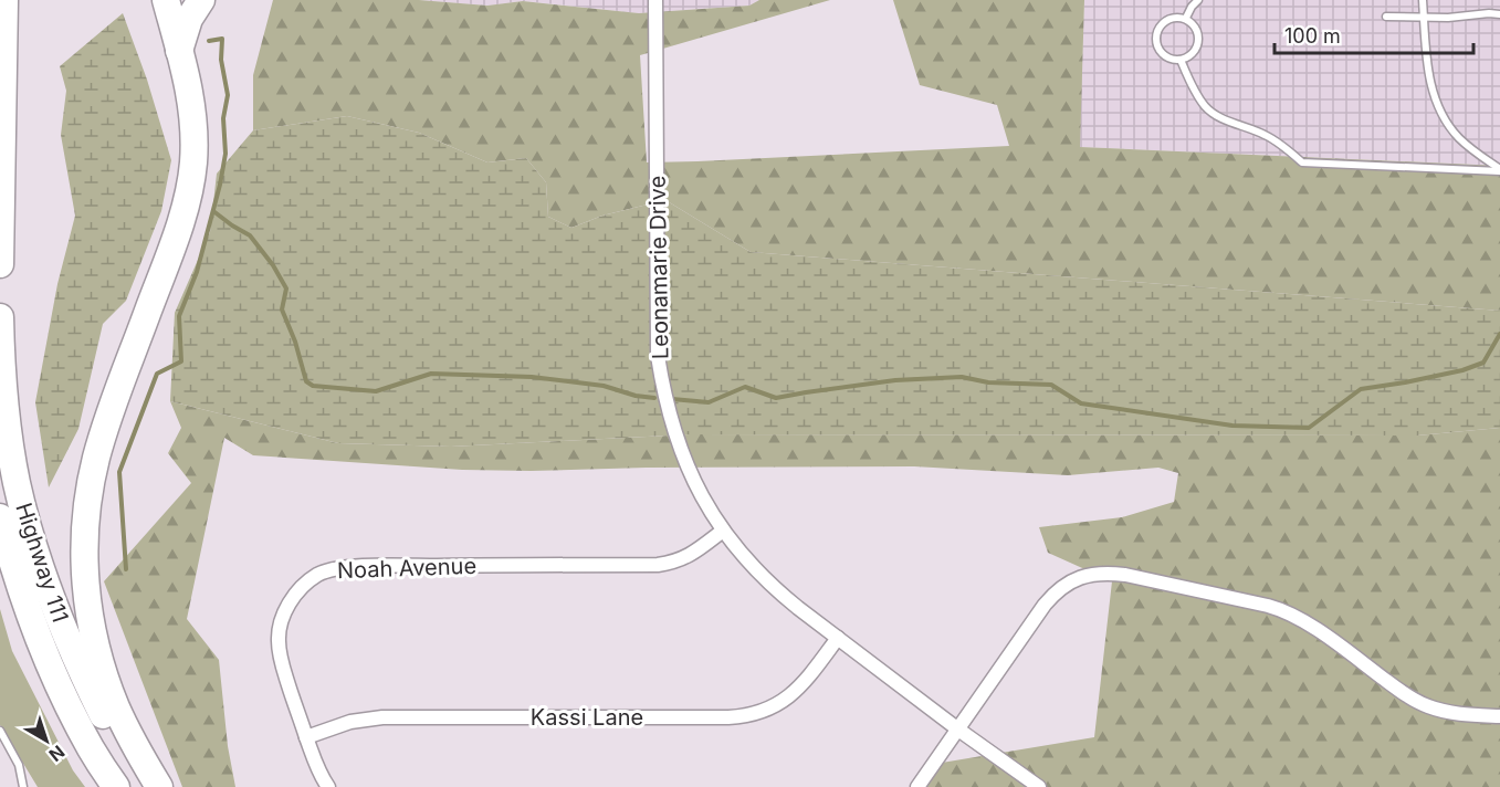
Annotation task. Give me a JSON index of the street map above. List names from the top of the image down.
{
  "streets": {
    "highway": ["Highway 111"],
    "street": ["Leonamarie Drive", "Noah Avenue", "Kassi Lane"]
  },
  "crossings": [
    ["Leonamarie Drive", "Noah Avenue"],
    ["Leonamarie Drive", "Kassi Lane"],
    ["Noah Avenue", "Kassi Lane"]
  ],
  "scale_bar": "100 m",
  "north": "bottom right"
}
